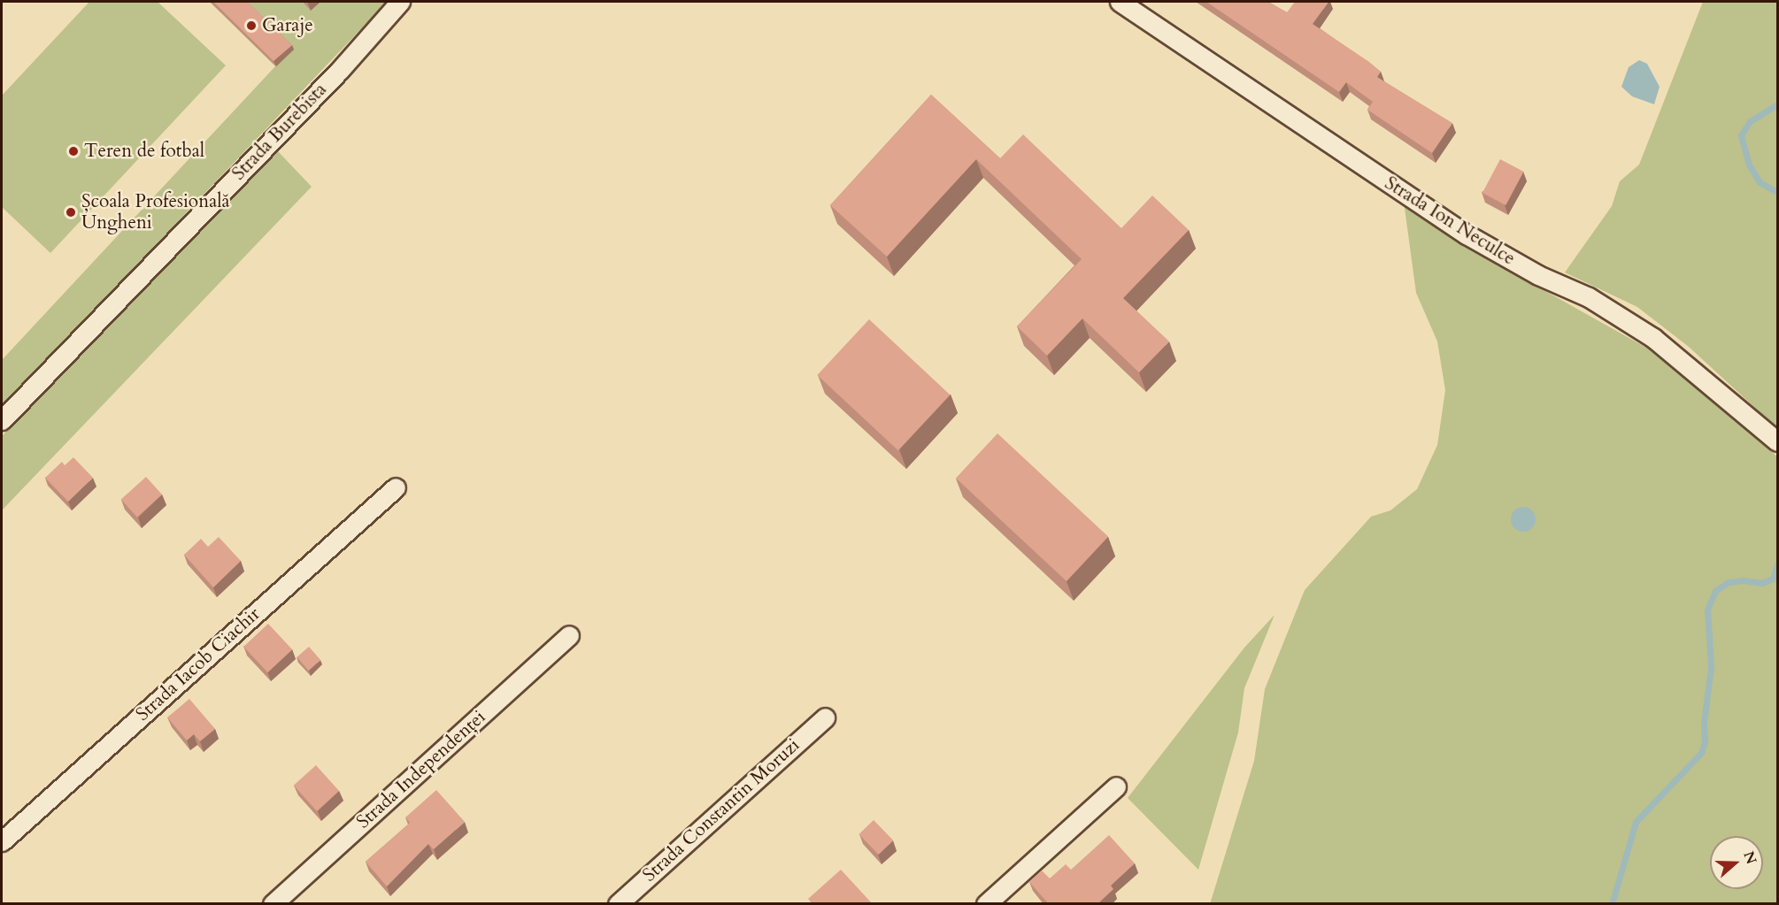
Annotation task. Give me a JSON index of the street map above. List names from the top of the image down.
{
  "streets": {
    "street": [
      "Strada Burebista",
      "Strada Ion Neculce",
      "Strada Iacob Ciachir",
      "Strada Independenței",
      "Strada Constantin Moruzi"
    ]
  },
  "places": ["Garaje", "Teren de fotbal", "Școala Profesională Ungheni"],
  "north": "right"
}
